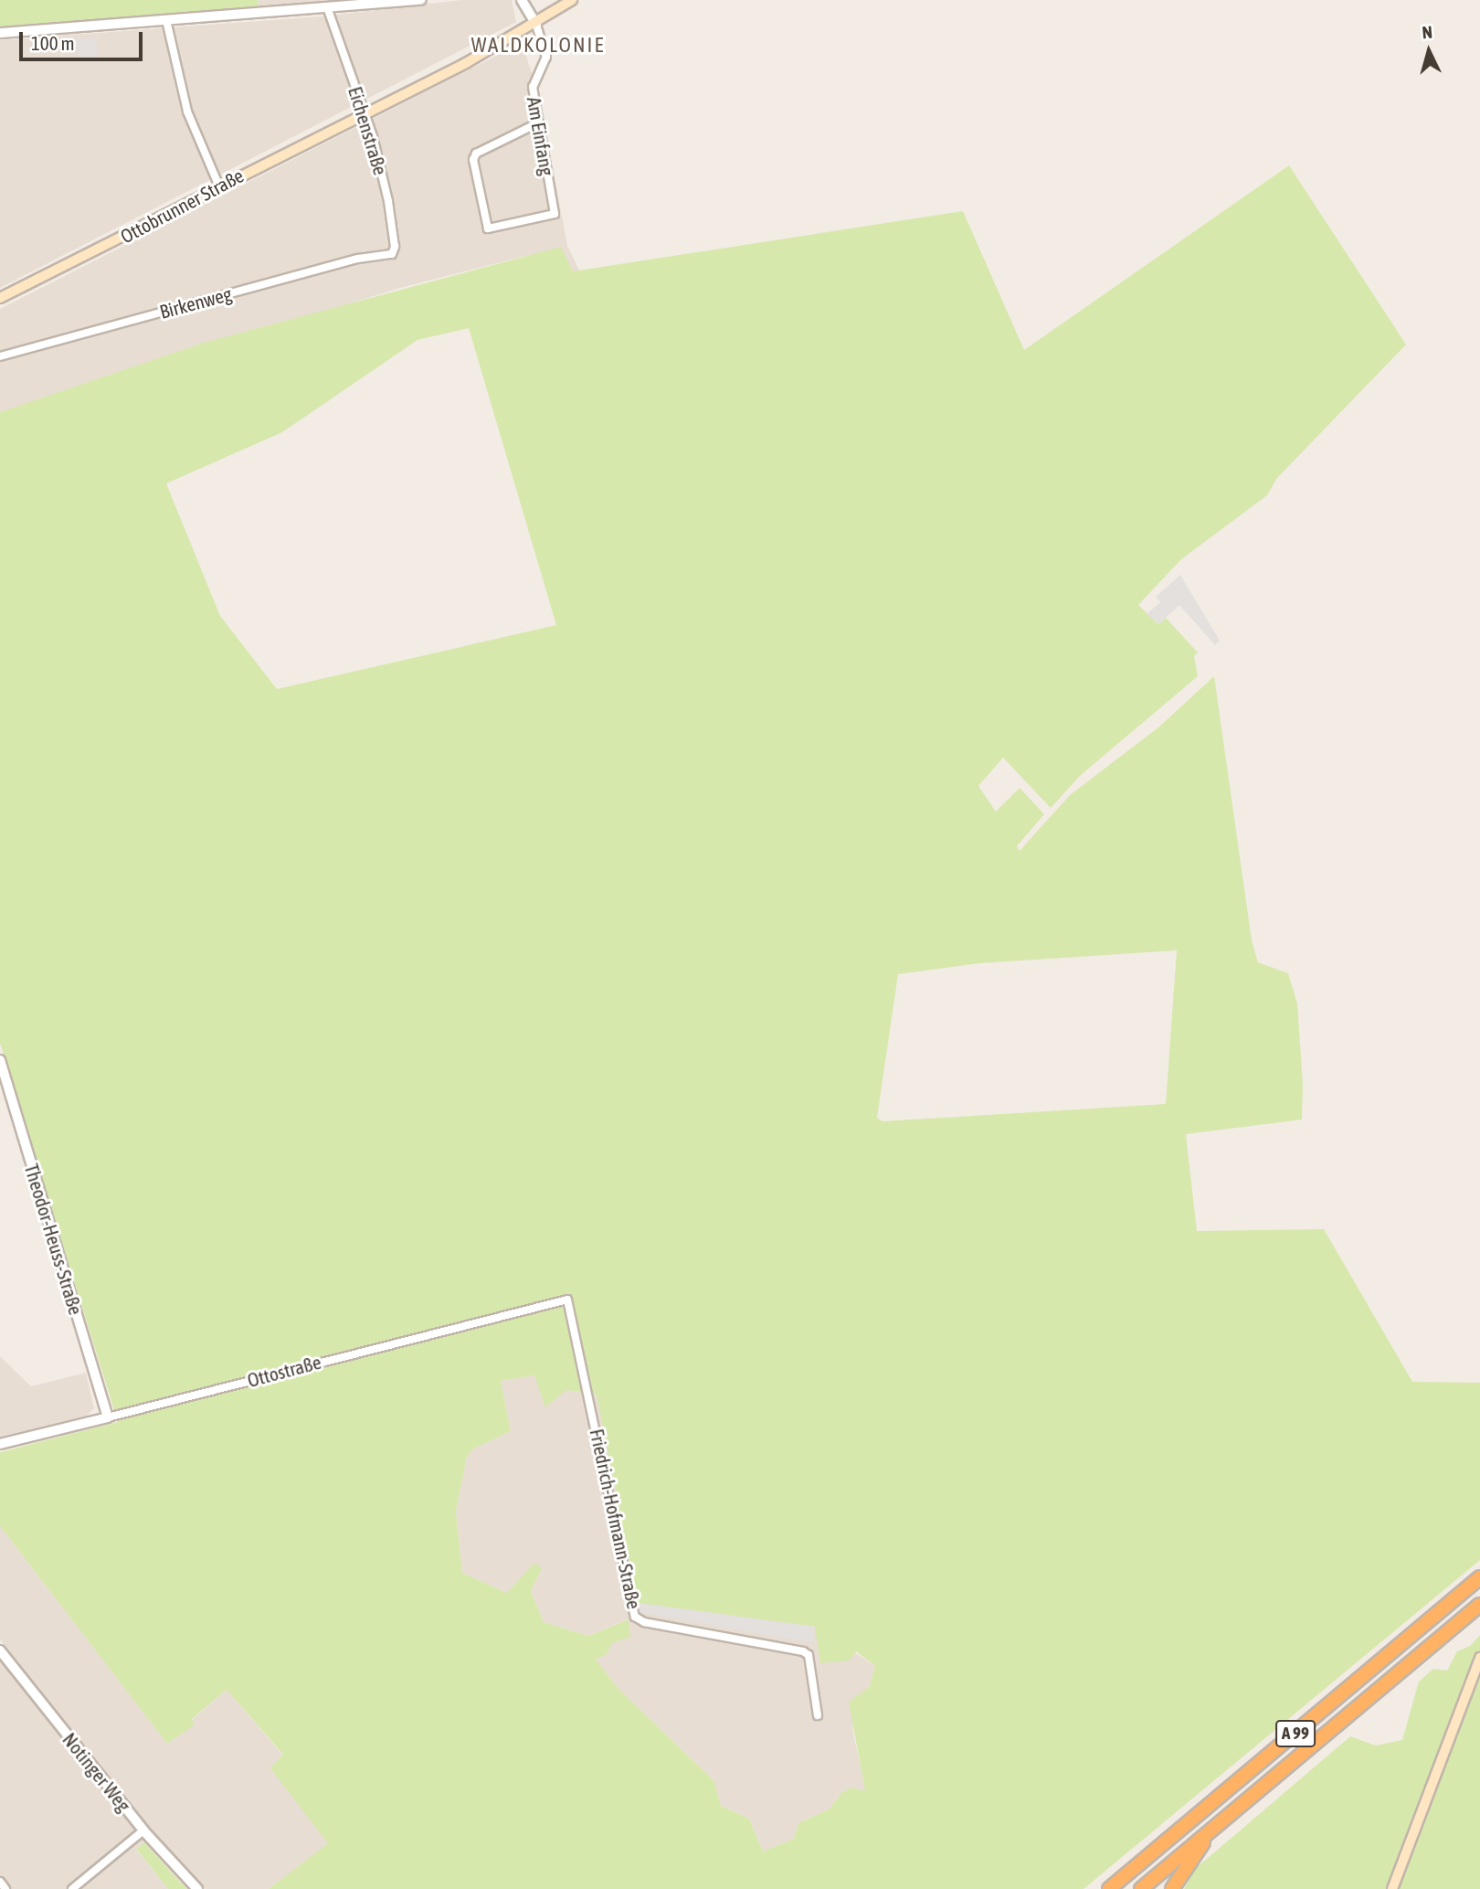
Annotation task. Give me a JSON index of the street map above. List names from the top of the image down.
{
  "streets": {
    "highway": ["A 99"],
    "main road": ["Ottobrunner Straße"],
    "street": [
      "Eichenstraße",
      "Am Einfang",
      "Birkenweg",
      "Theodor-Heuss-Straße",
      "Ottostraße",
      "Friedrich-Hofmann-Straße",
      "Notinger Weg"
    ]
  },
  "crossings": [
    ["Eichenstraße", "Ottobrunner Straße"],
    ["Eichenstraße", "Birkenweg"],
    ["Am Einfang", "Ottobrunner Straße"],
    ["Theodor-Heuss-Straße", "Ottostraße"],
    ["Ottostraße", "Friedrich-Hofmann-Straße"]
  ],
  "districts": ["WALDKOLONIE"],
  "scale_bar": "100 m",
  "north": "top"
}
